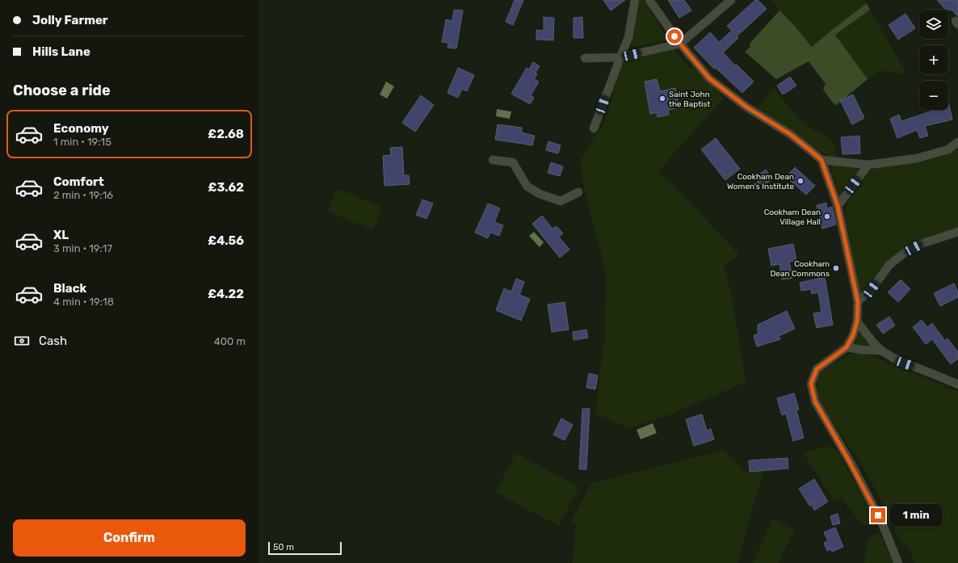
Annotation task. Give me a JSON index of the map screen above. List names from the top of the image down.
{
  "places": [
    "Saint John the Baptist",
    "Cookham Dean Women's Institute",
    "Cookham Dean Village Hall",
    "Cookham Dean Commons"
  ],
  "scale_bar": "50 m",
  "page": {
    "banner": ["Jolly Farmer", "Hills Lane"],
    "map_buttons": ["+", "−"],
    "heading": "Choose a ride",
    "list": [
      {
        "name": "Economy",
        "note": "1 min · 19:15",
        "value": "£2.68"
      },
      {
        "name": "Comfort",
        "note": "2 min · 19:16",
        "value": "£3.62"
      },
      {
        "name": "XL",
        "note": "3 min · 19:17",
        "value": "£4.56"
      },
      {
        "name": "Black",
        "note": "4 min · 19:18",
        "value": "£4.22"
      }
    ],
    "pay": ["Cash", "400 m"],
    "bubble": "1 min",
    "buttons": "Confirm",
    "scale": "50 m"
  }
}
